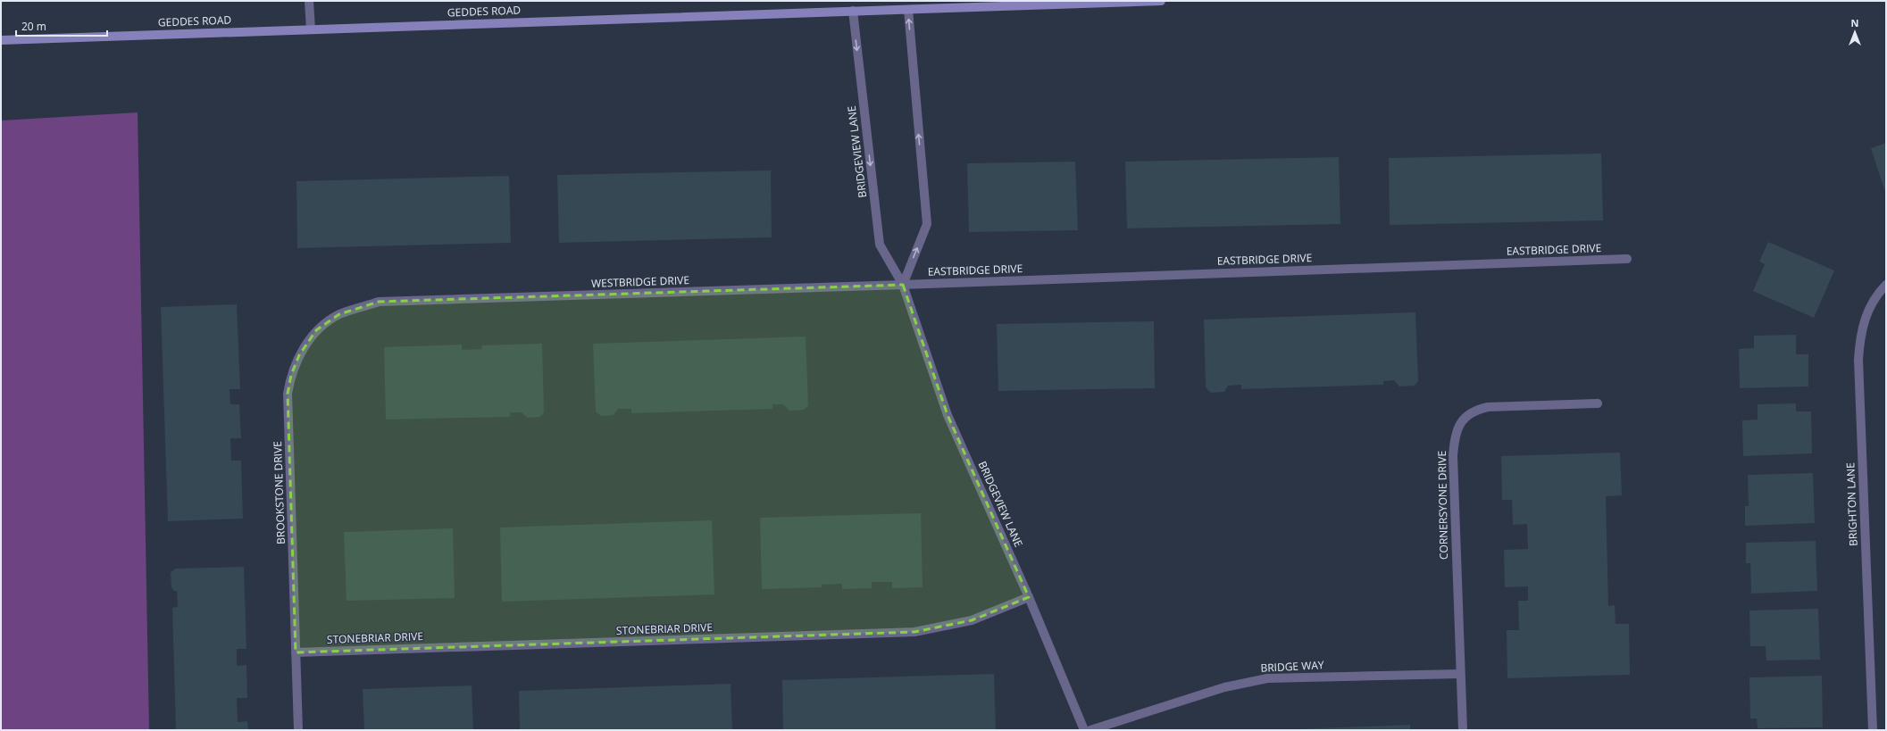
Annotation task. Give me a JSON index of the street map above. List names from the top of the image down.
{
  "streets": {
    "main road": ["GEDDES ROAD"],
    "street": [
      "BRIDGEVIEW LANE",
      "EASTBRIDGE DRIVE",
      "WESTBRIDGE DRIVE",
      "BROOKSTONE DRIVE",
      "BRIGHTON LANE",
      "CORNERSYONE DRIVE",
      "STONEBRIAR DRIVE",
      "BRIDGE WAY"
    ]
  },
  "crossings": [
    ["GEDDES ROAD", "BRIDGEVIEW LANE"],
    ["BRIDGEVIEW LANE", "EASTBRIDGE DRIVE"],
    ["BRIDGEVIEW LANE", "WESTBRIDGE DRIVE"],
    ["BRIDGEVIEW LANE", "STONEBRIAR DRIVE"],
    ["EASTBRIDGE DRIVE", "WESTBRIDGE DRIVE"],
    ["WESTBRIDGE DRIVE", "BROOKSTONE DRIVE"],
    ["BROOKSTONE DRIVE", "STONEBRIAR DRIVE"],
    ["CORNERSYONE DRIVE", "BRIDGE WAY"]
  ],
  "scale_bar": "20 m",
  "north": "top"
}
